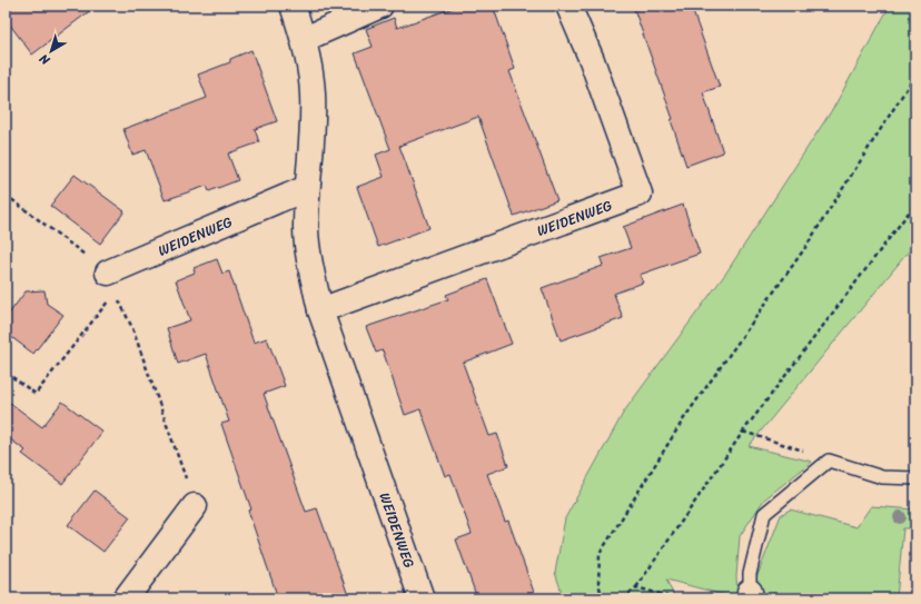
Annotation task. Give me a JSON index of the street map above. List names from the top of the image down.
{
  "streets": {
    "street": ["WEIDENWEG"]
  },
  "north": "bottom left"
}
